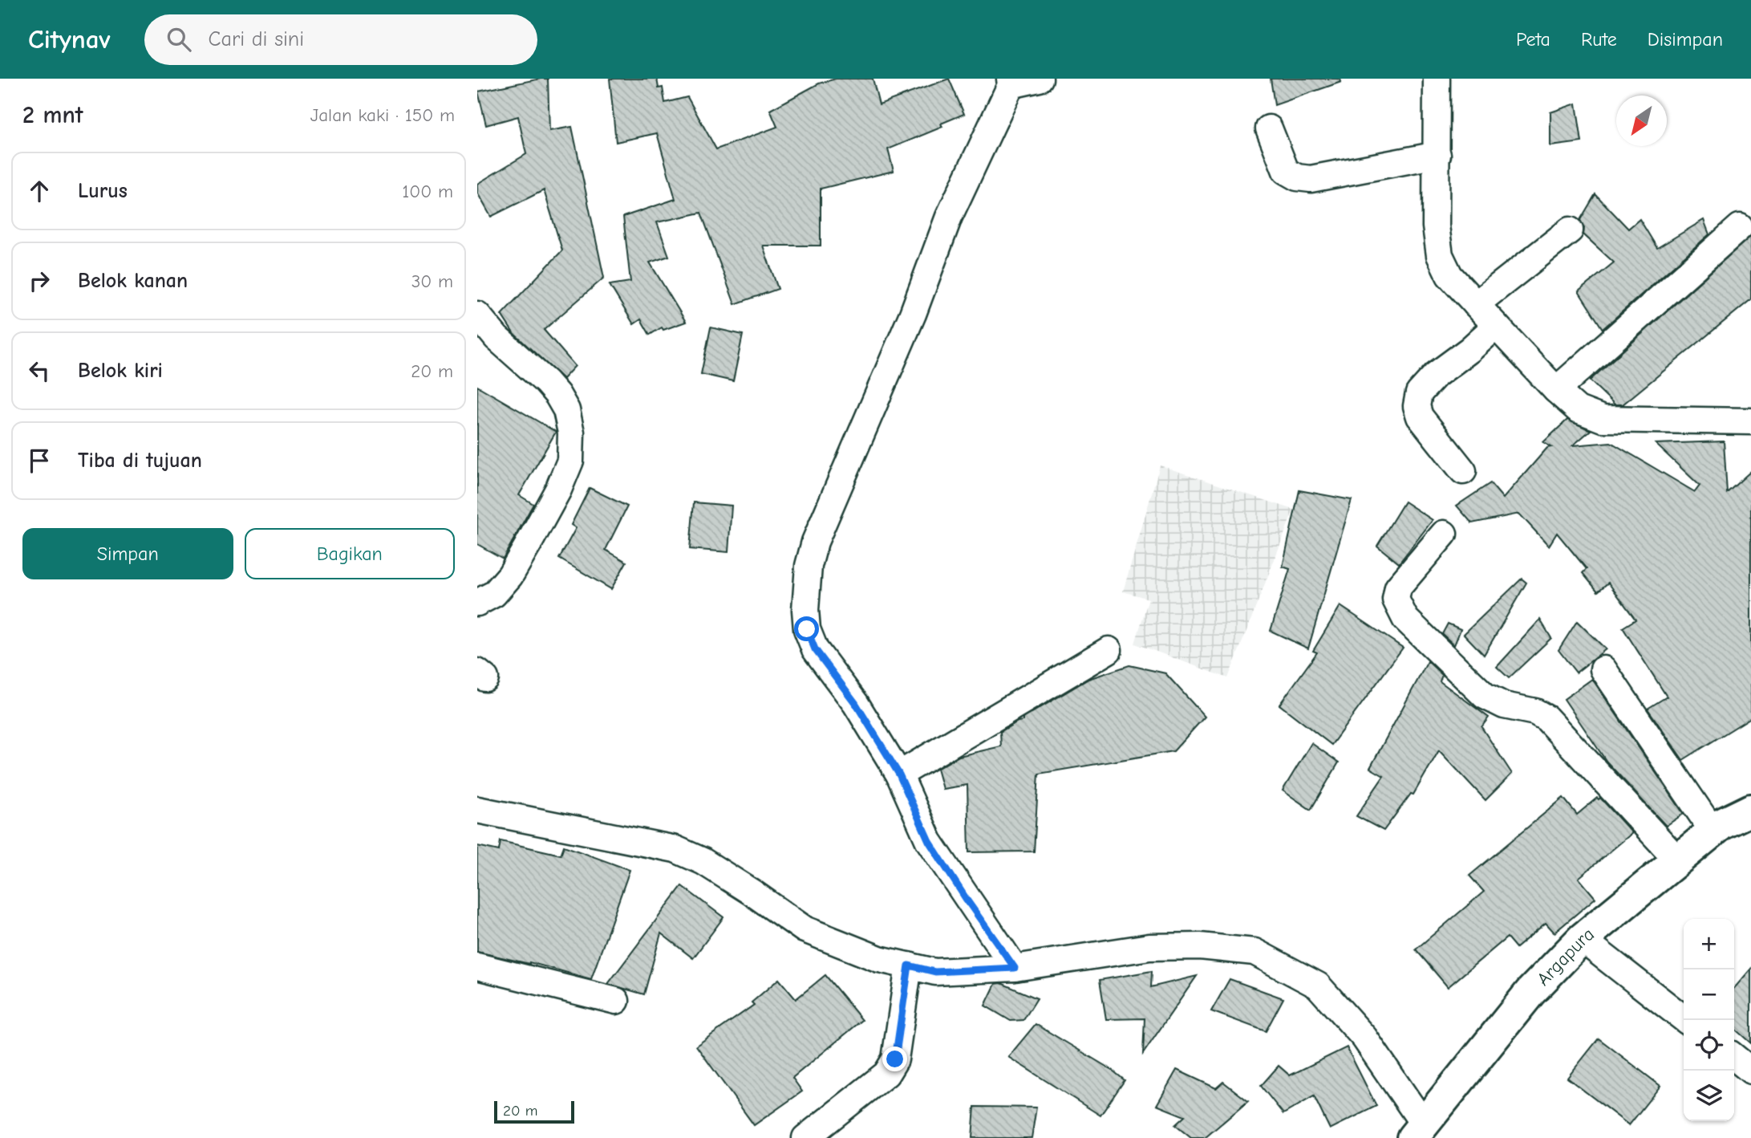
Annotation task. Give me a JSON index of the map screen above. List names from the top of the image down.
{
  "streets": {
    "highway": ["Argapura"]
  },
  "scale_bar": "20 m",
  "north": "bottom left",
  "page": {
    "header": "Citynav",
    "search": "Cari di sini",
    "nav": ["Peta", "Rute", "Disimpan"],
    "heading": ["2 mnt", "Jalan kaki · 150 m"],
    "list": [
      ["Lurus", "100 m"],
      ["Belok kanan", "30 m"],
      ["Belok kiri", "20 m"],
      "Tiba di tujuan"
    ],
    "buttons": ["Simpan", "Bagikan"],
    "map_buttons": ["+", "−"],
    "scale": "20 m"
  }
}
